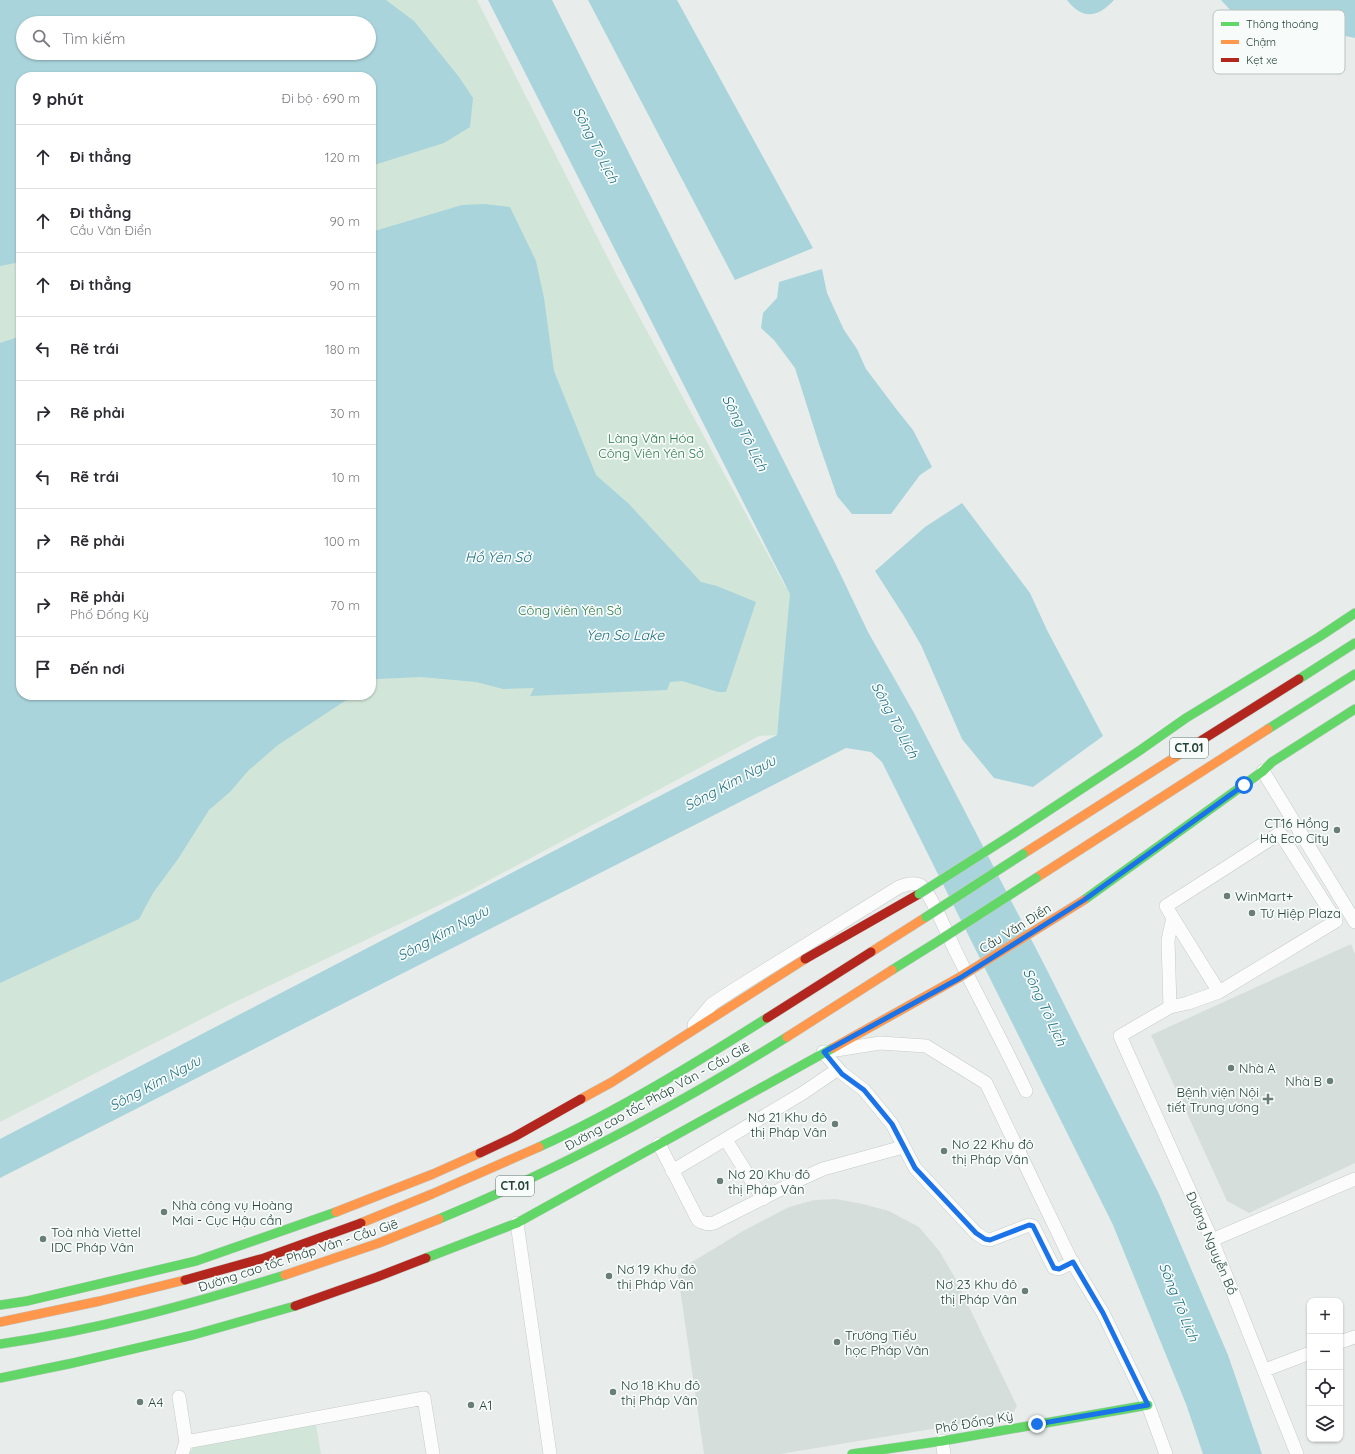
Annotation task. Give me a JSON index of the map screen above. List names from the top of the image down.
{
  "streets": {
    "main road": [
      "CT.01",
      "Cầu Văn Điển",
      "Đường cao tốc Pháp Vân - Cầu Giẽ",
      "Phố Đống Kỳ"
    ],
    "street": ["Đường Nguyễn Bồ"]
  },
  "water": [
    "Sông Tô Lịch",
    "Hồ Yên Sở",
    "Yen So Lake",
    "Sông Kim Ngưu"
  ],
  "parks": ["Làng Văn Hóa Công Viên Yên Sở", "Công viên Yên Sở"],
  "places": {
    "other": [
      "CT16 Hồng Hà Eco City",
      "WinMart+",
      "Tứ Hiệp Plaza",
      "Nhà A",
      "Nhà B",
      "Nơ 21 Khu đô thị Pháp Vân",
      "Nơ 22 Khu đô thị Pháp Vân",
      "Nơ 20 Khu đô thị Pháp Vân",
      "Nhà công vụ Hoàng Mai - Cục Hậu cần",
      "Toà nhà Viettel IDC Pháp Vân",
      "Nơ 19 Khu đô thị Pháp Vân",
      "Nơ 23 Khu đô thị Pháp Vân",
      "Trường Tiểu học Pháp Vân",
      "Nơ 18 Khu đô thị Pháp Vân",
      "A4",
      "A1"
    ],
    "health": ["Bệnh viện Nội tiết Trung ương"]
  },
  "legend": ["Thông thoáng", "Chậm", "Kẹt xe"],
  "page": {
    "search": "Tìm kiếm",
    "heading": ["9 phút", "Đi bộ · 690 m"],
    "list": [
      ["Đi thẳng", "120 m"],
      ["Đi thẳng", "Cầu Văn Điển", "90 m"],
      ["Đi thẳng", "90 m"],
      ["Rẽ trái", "180 m"],
      ["Rẽ phải", "30 m"],
      ["Rẽ trái", "10 m"],
      ["Rẽ phải", "100 m"],
      ["Rẽ phải", "Phố Đống Kỳ", "70 m"],
      "Đến nơi"
    ],
    "map_buttons": ["+", "−"]
  }
}
